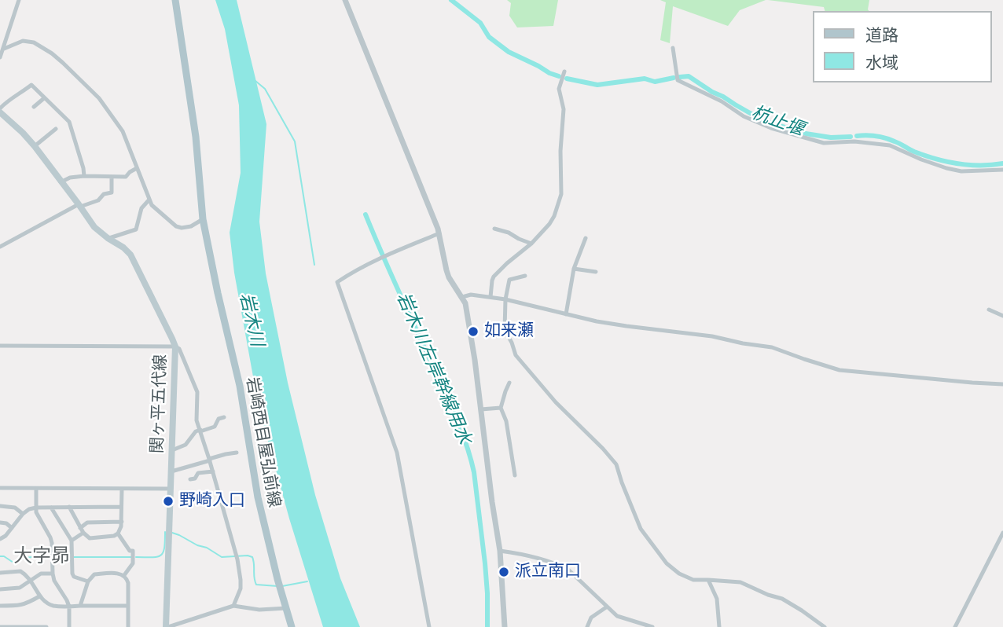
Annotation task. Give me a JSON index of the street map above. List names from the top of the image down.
{
  "streets": {
    "main road": ["関ヶ平五代線", "岩崎西目屋弘前線"]
  },
  "districts": ["大字昴"],
  "water": ["杭止堰", "岩木川", "岩木川左岸幹線用水"],
  "places": ["如来瀬", "野崎入口", "派立南口"],
  "legend": ["道路", "水域"]
}
